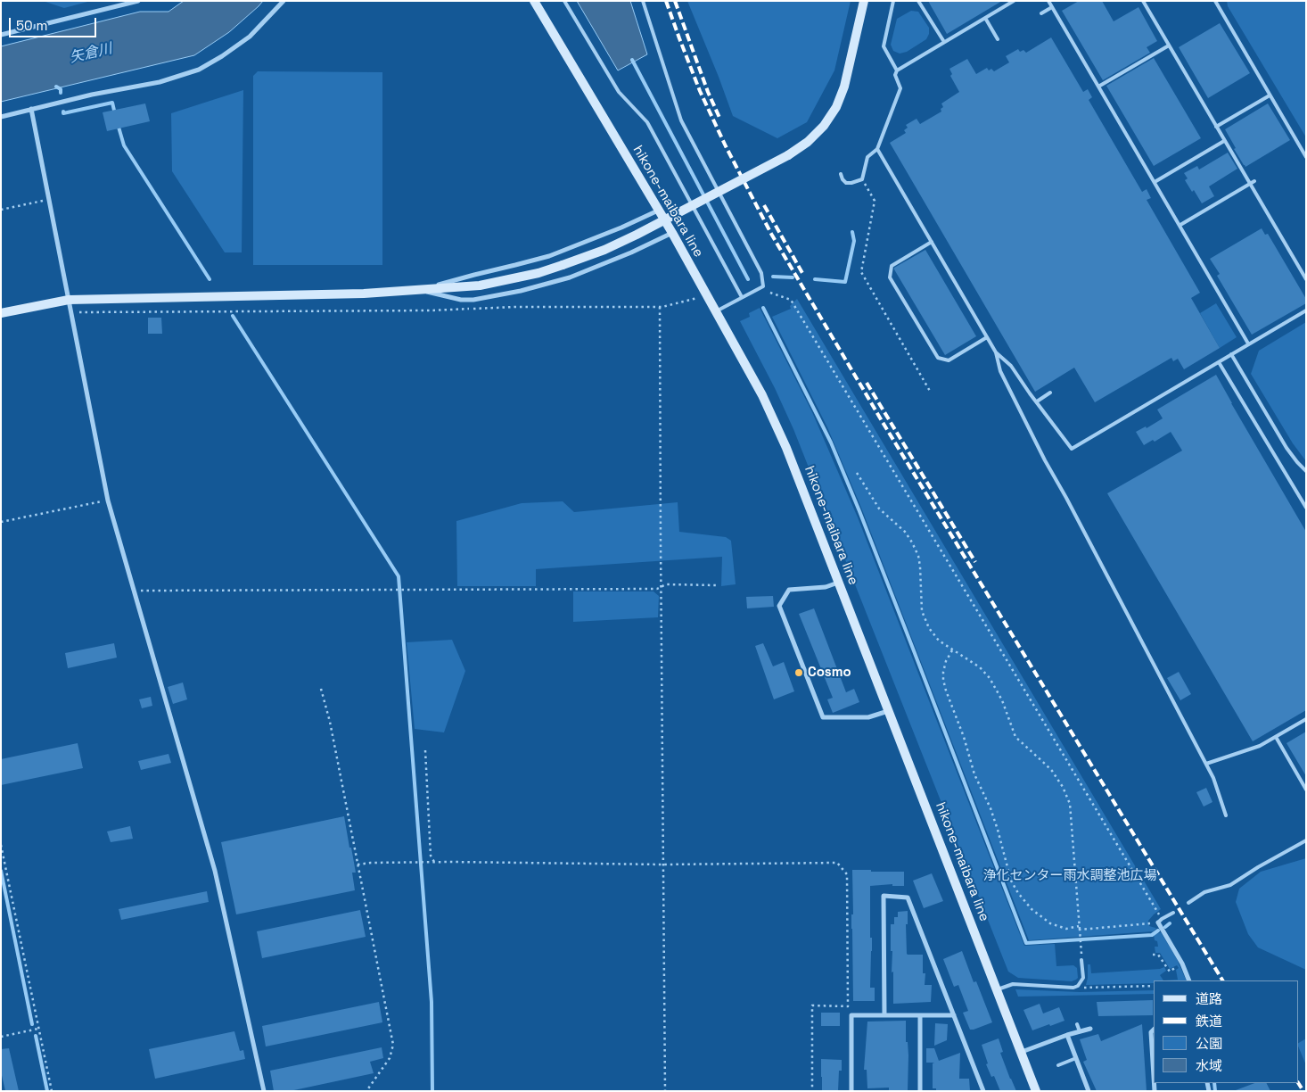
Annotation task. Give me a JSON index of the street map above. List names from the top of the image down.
{
  "streets": {
    "main road": ["hikone-maibara line"]
  },
  "water": ["矢倉川"],
  "parks": ["浄化センター雨水調整池広場"],
  "places": ["Cosmo"],
  "legend": [
    "道路",
    "鉄道",
    "公園",
    "水域"
  ],
  "scale_bar": "50 m"
}
